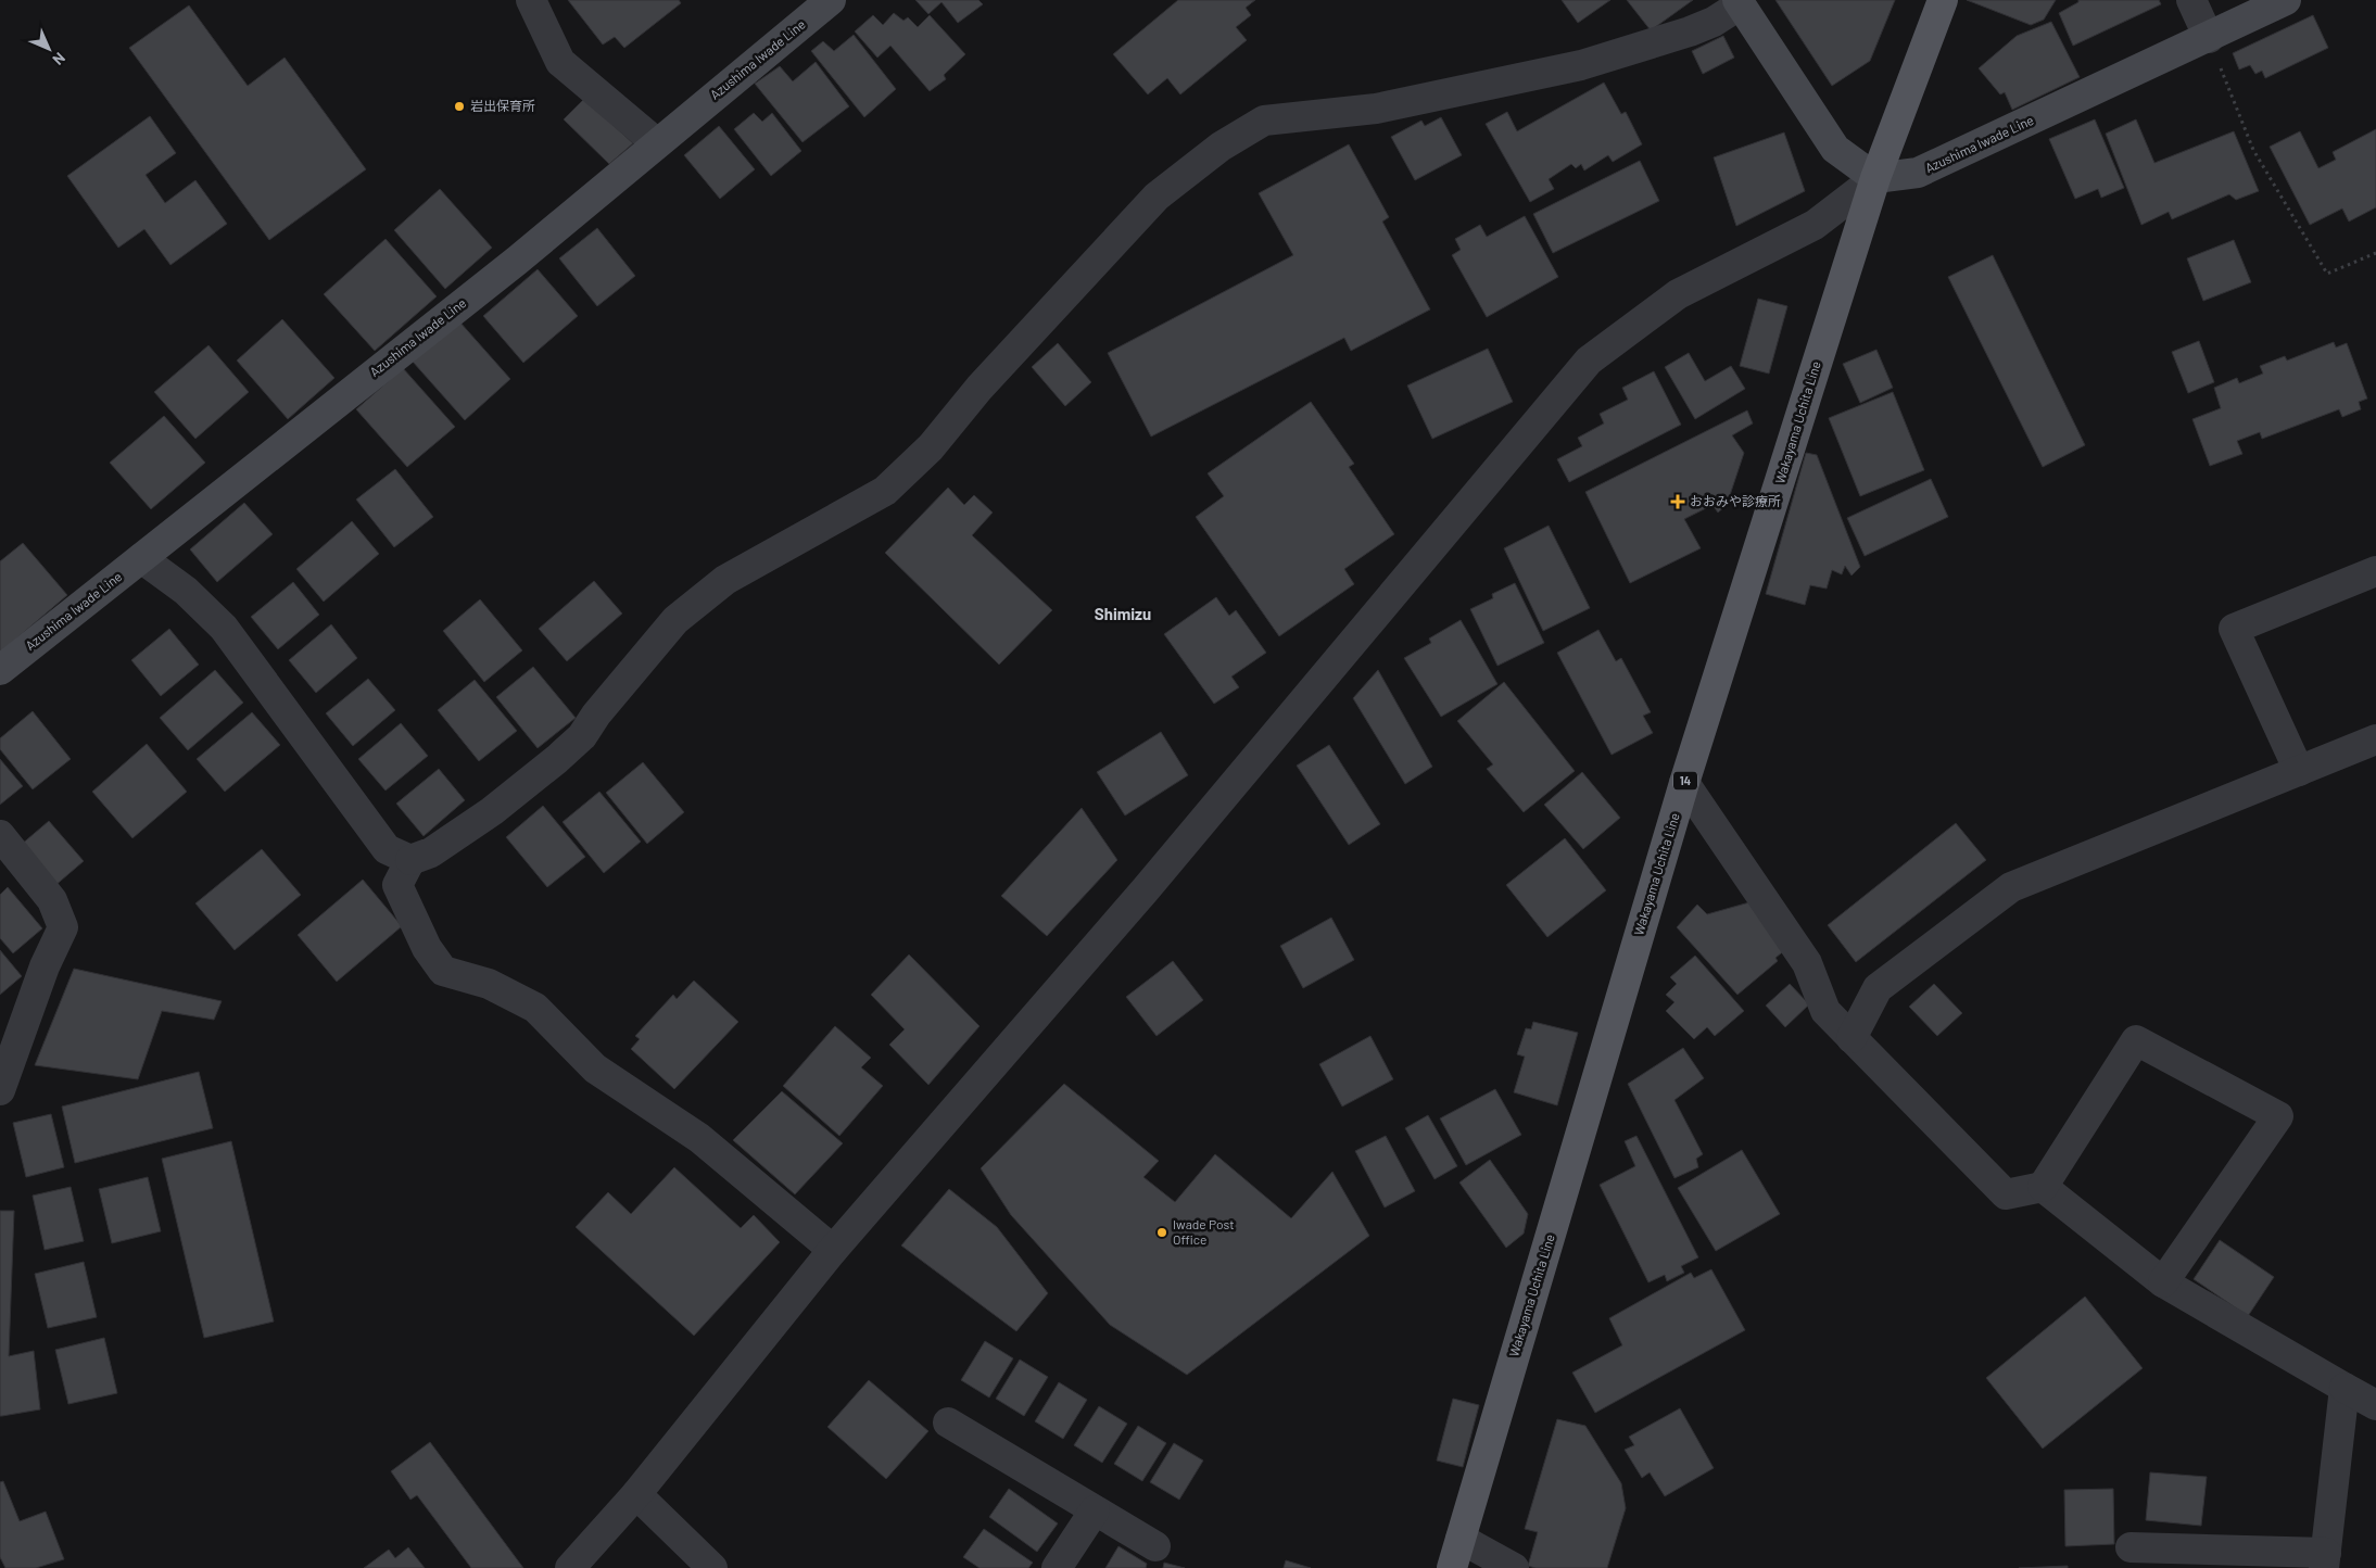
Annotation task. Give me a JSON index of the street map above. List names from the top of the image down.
{
  "streets": {
    "main road": ["Azushima Iwade Line", "Wakayama Uchita Line", "14"]
  },
  "crossings": [
    ["Azushima Iwade Line", "Wakayama Uchita Line"]
  ],
  "districts": ["Shimizu"],
  "places": {
    "other": ["岩出保育所", "Iwade Post Office"],
    "health": ["おおみや診療所"]
  },
  "north": "bottom right"
}
